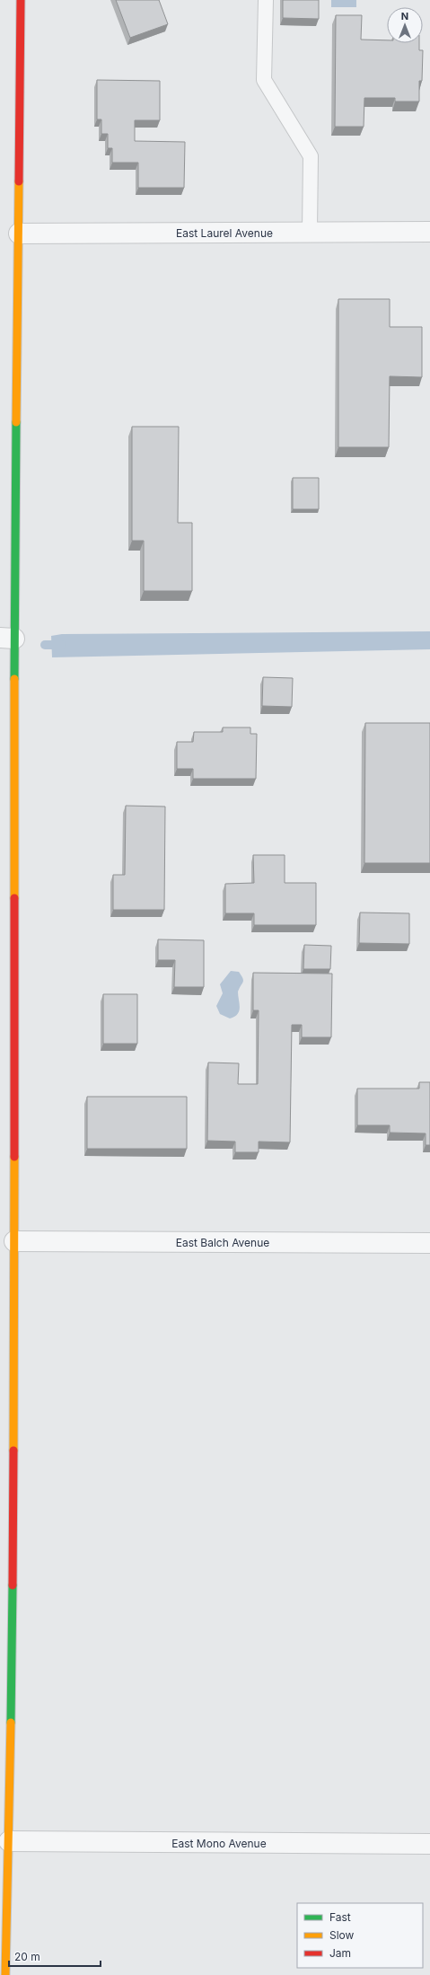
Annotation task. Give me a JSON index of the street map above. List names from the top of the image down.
{
  "streets": {
    "street": ["East Laurel Avenue", "East Balch Avenue", "East Mono Avenue"]
  },
  "legend": ["Fast", "Slow", "Jam"],
  "scale_bar": "20 m",
  "north": "top"
}
